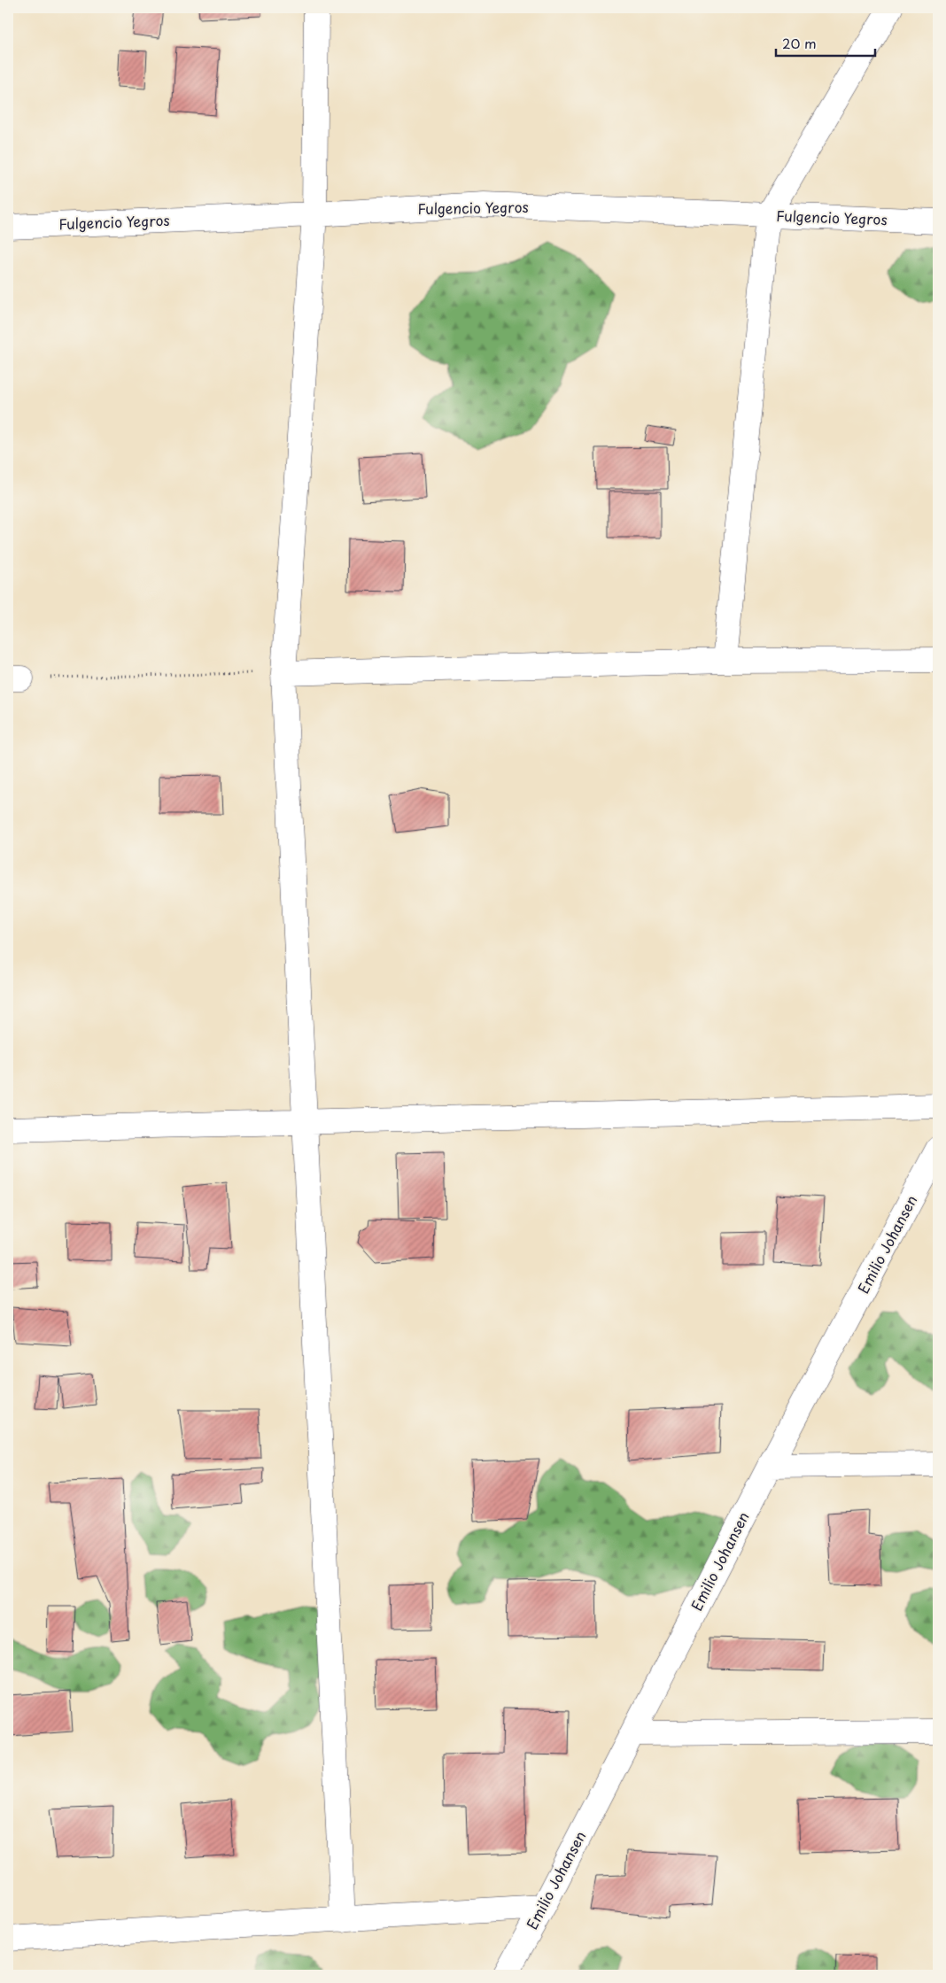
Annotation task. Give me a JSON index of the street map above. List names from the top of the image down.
{
  "streets": {
    "street": ["Fulgencio Yegros", "Emilio Johansen"]
  },
  "scale_bar": "20 m"
}
